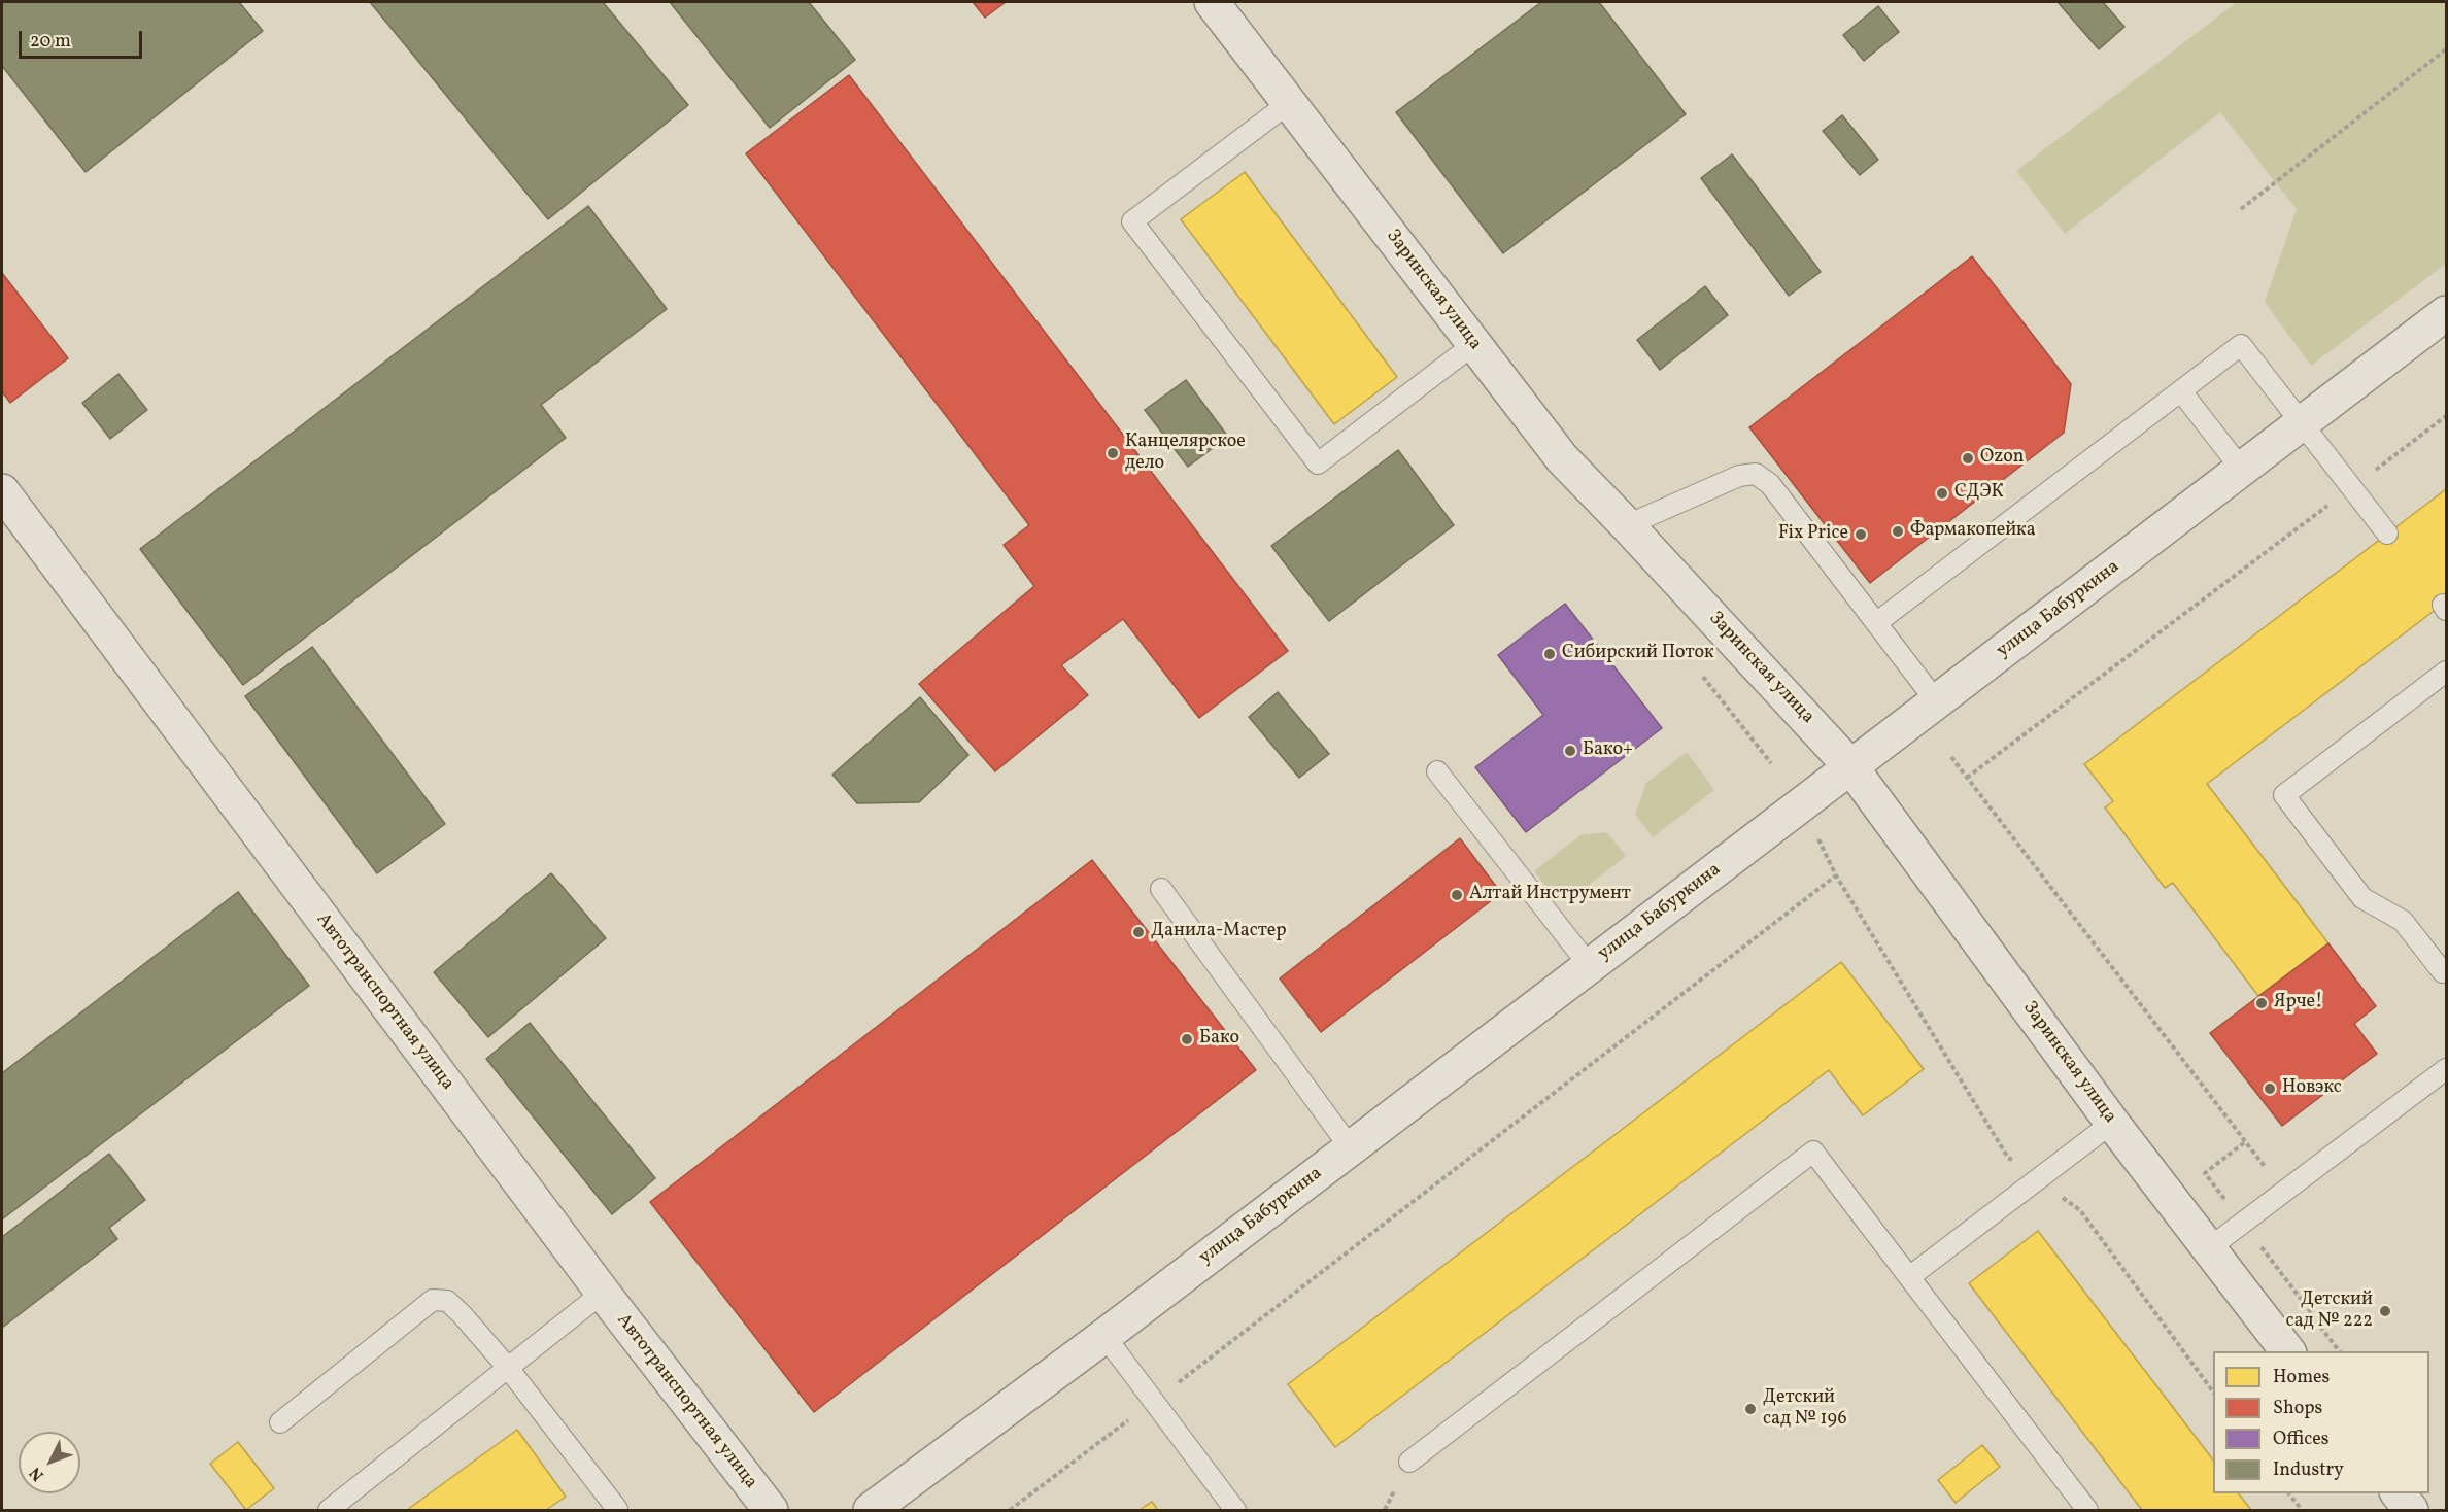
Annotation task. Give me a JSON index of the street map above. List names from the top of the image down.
{
  "streets": {
    "street": ["Заринская улица", "улица Бабуркина", "Автотранспортная улица"]
  },
  "crossings": [
    ["Заринская улица", "улица Бабуркина"]
  ],
  "places": [
    "Канцелярское дело",
    "Ozon",
    "СДЭК",
    "Фармакопейка",
    "Fix Price",
    "Сибирский Поток",
    "Бако+",
    "Алтай Инструмент",
    "Данила-Мастер",
    "Ярче!",
    "Бако",
    "Новэкс",
    "Детский сад № 222",
    "Детский сад № 196"
  ],
  "legend": [
    "Homes",
    "Shops",
    "Offices",
    "Industry"
  ],
  "scale_bar": "20 m",
  "north": "bottom left"
}
